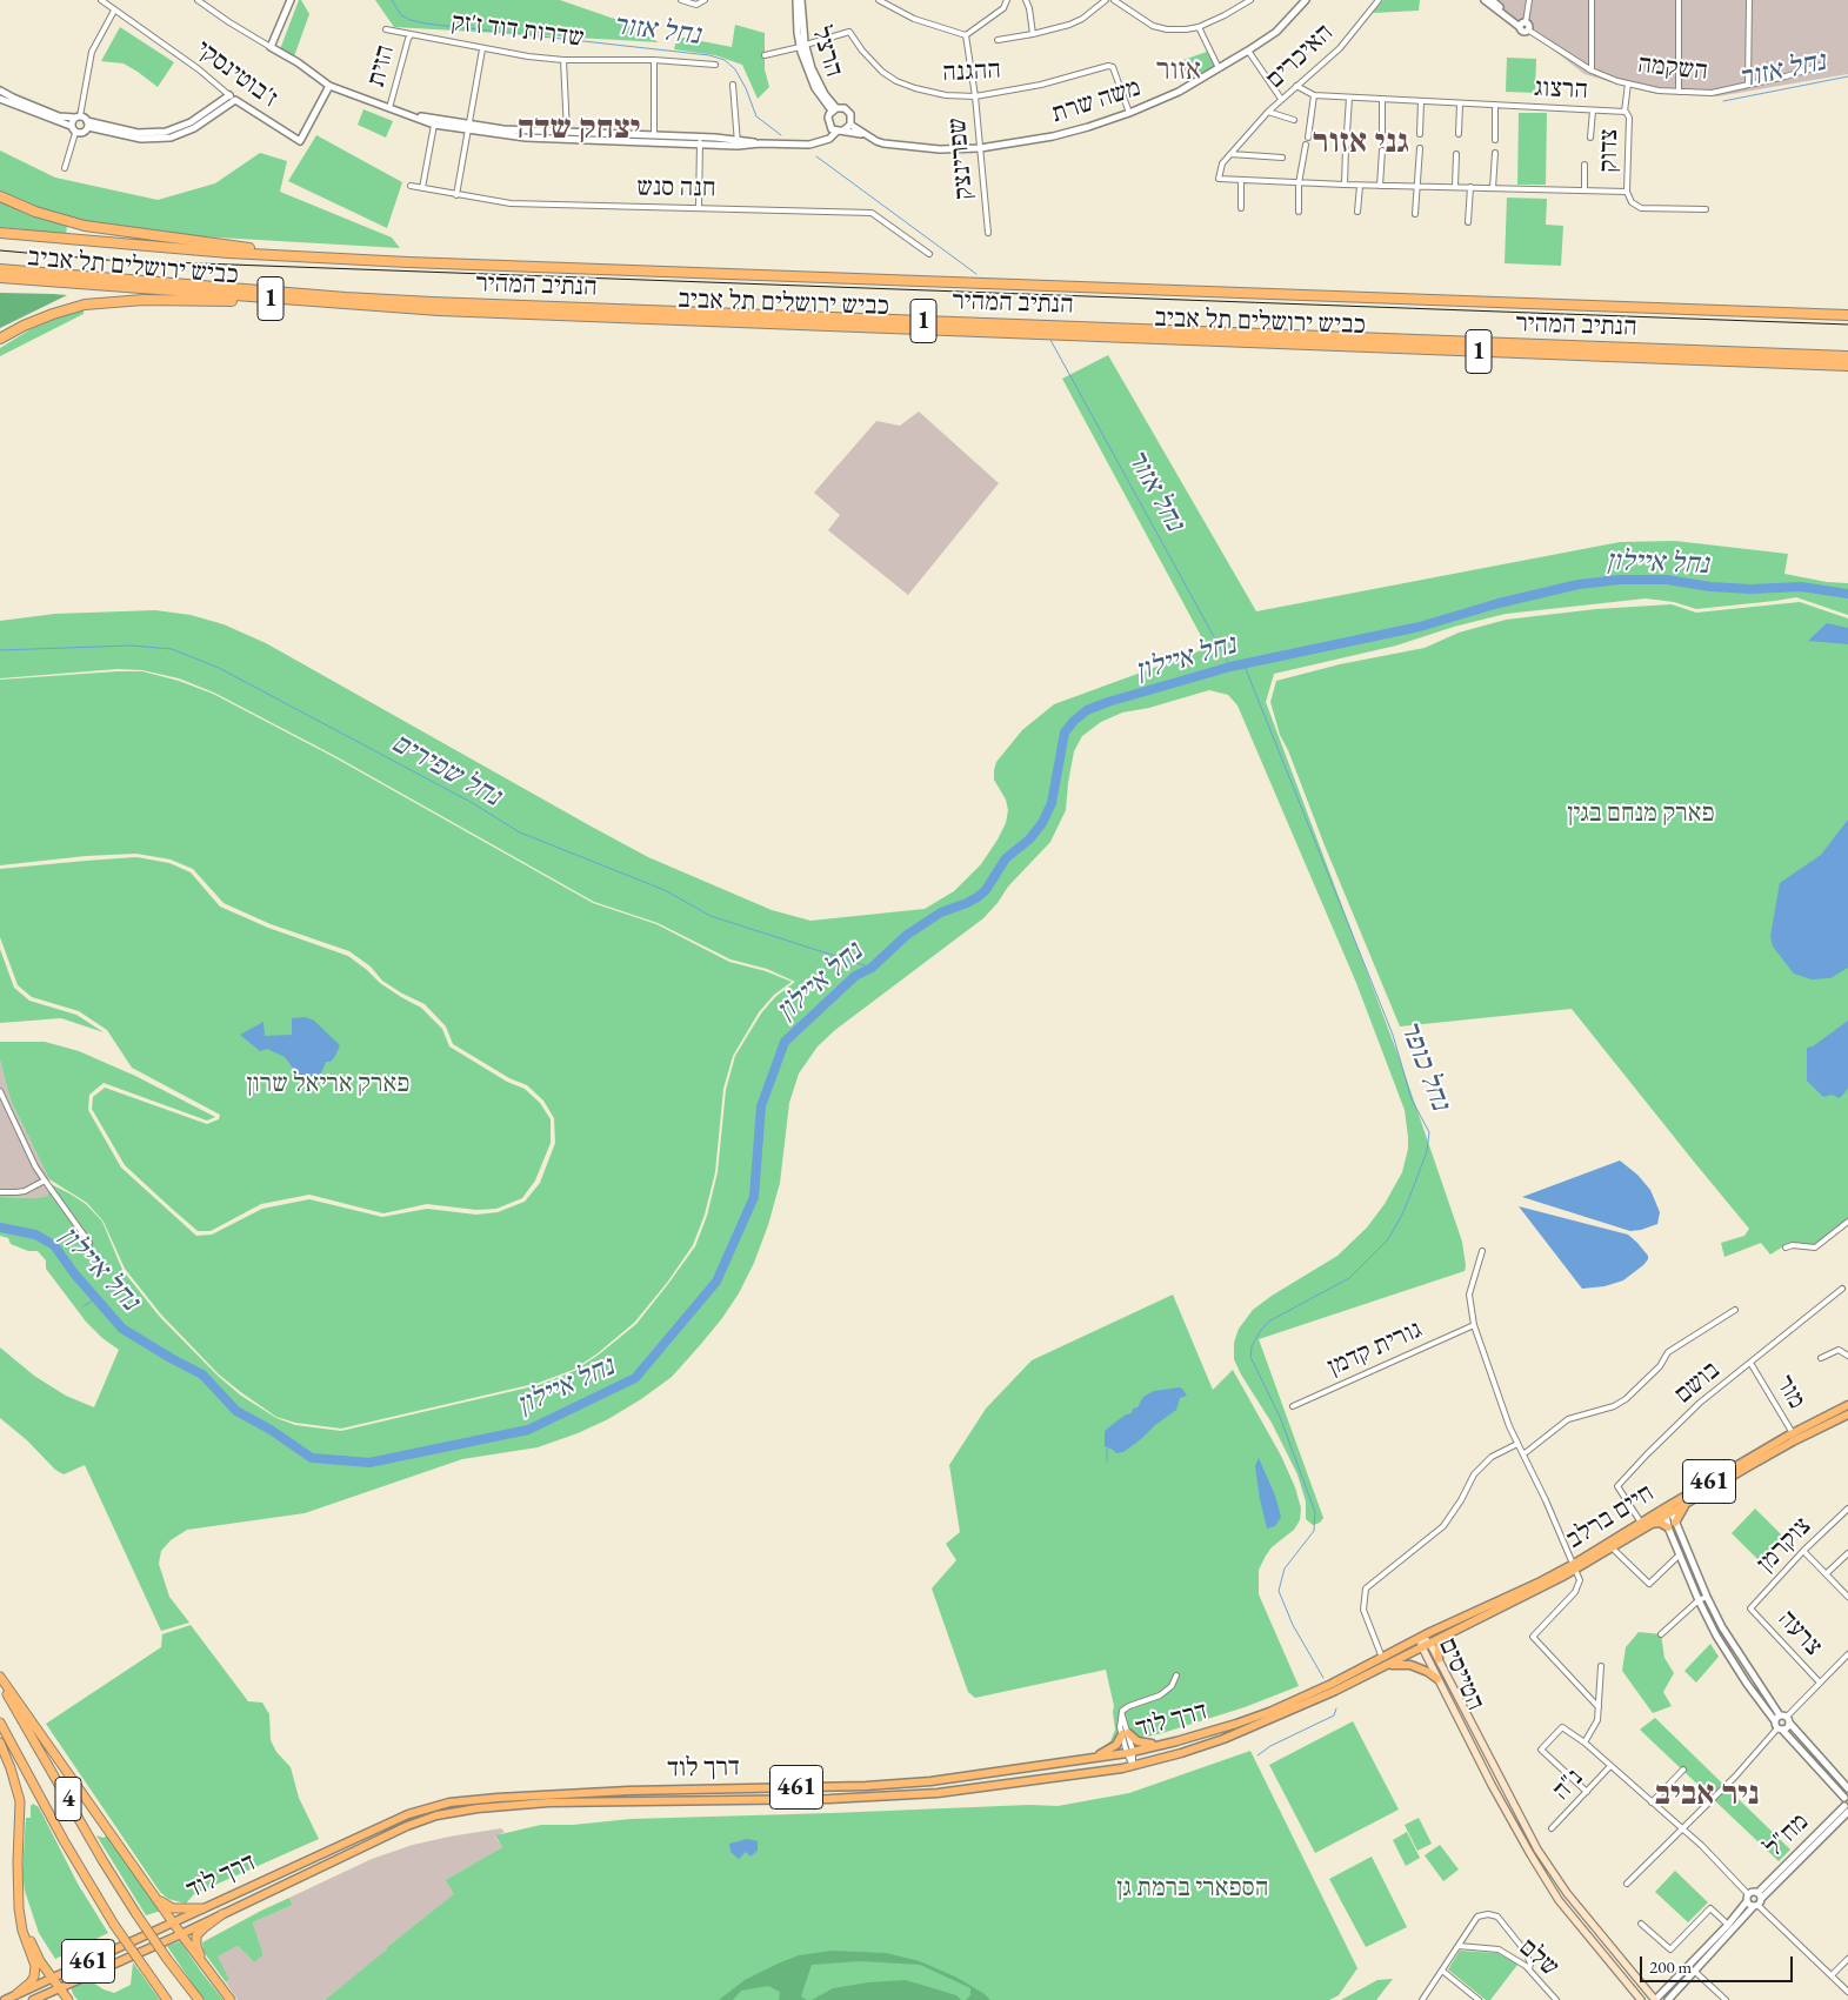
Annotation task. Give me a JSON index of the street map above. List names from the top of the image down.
{
  "streets": {
    "highway": [
      "כביש ירושלים תל אביב",
      "הנתיב המהיר",
      "1",
      "4"
    ],
    "main road": [
      "461",
      "חיים ברלב",
      "הטייסים",
      "דרך לוד"
    ],
    "street": [
      "שדרות דוד ז'זק",
      "הרצל",
      "האיכרים",
      "הזית",
      "השקמה",
      "ההגנה",
      "ז'בוטינסקי",
      "הרצוג",
      "משה שרת",
      "צדוק",
      "שפרינצק",
      "חנה סנש",
      "גורית קדמן",
      "בושם",
      "מור",
      "צוקרמן",
      "צרעה",
      "נ\"ה",
      "מח\"ל",
      "שלם"
    ]
  },
  "crossings": [
    ["שדרות דוד ז'זק", "הזית"],
    ["הרצל", "ההגנה"],
    ["הרצל", "משה שרת"],
    ["האיכרים", "הרצוג"],
    ["השקמה", "צדוק"],
    ["ההגנה", "משה שרת"],
    ["ההגנה", "שפרינצק"],
    ["הרצוג", "צדוק"],
    ["משה שרת", "שפרינצק"],
    ["בושם", "מור"],
    ["בושם", "חיים ברלב"],
    ["מור", "חיים ברלב"],
    ["חיים ברלב", "הטייסים"],
    ["חיים ברלב", "דרך לוד"],
    ["צוקרמן", "צרעה"],
    ["הטייסים", "דרך לוד"]
  ],
  "districts": [
    "אזור",
    "יצחק שדה",
    "גני אזור",
    "ניר אביב"
  ],
  "water": [
    "נחל אזור",
    "נחל איילון",
    "נחל שפירים",
    "נחל כופר"
  ],
  "parks": ["פארק מנחם בגין", "פארק אריאל שרון", "הספארי ברמת גן"],
  "scale_bar": "200 m"
}
